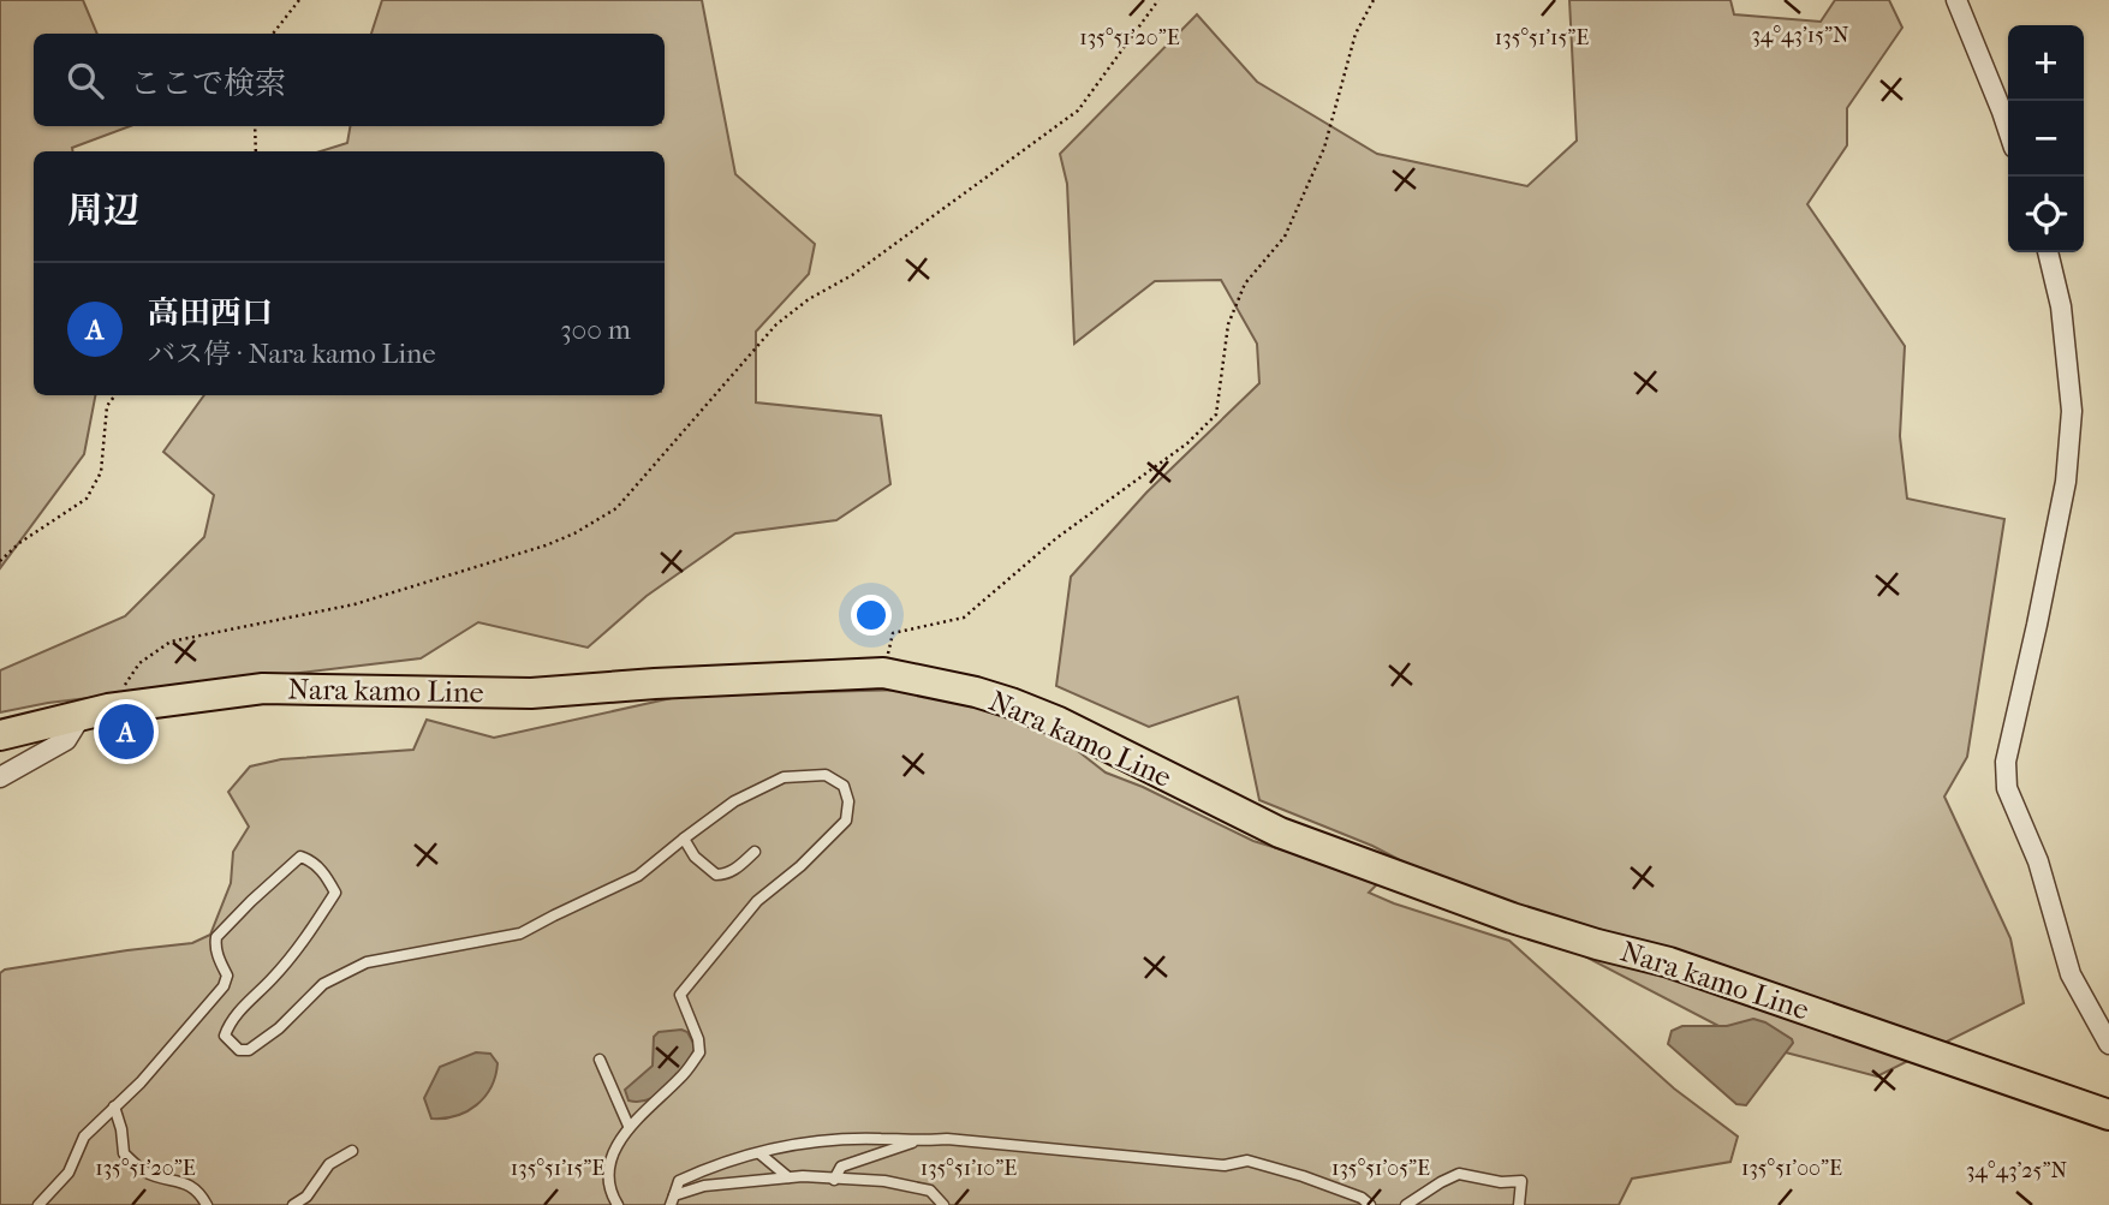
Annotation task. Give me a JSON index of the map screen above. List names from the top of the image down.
{
  "streets": {
    "main road": ["Nara kamo Line"]
  },
  "page": {
    "map_buttons": ["+", "−"],
    "search": "ここで検索",
    "heading": "周辺",
    "list": [
      {
        "mark": "A",
        "name": "高田西口",
        "note": "バス停 · Nara kamo Line",
        "value": "300 m"
      }
    ],
    "pins": "A"
  },
  "coordinates": [
    "34°43'15\"N",
    "135°51'20\"E",
    "135°51'15\"E",
    "135°51'10\"E",
    "135°51'05\"E",
    "135°51'00\"E",
    "34°43'25\"N"
  ]
}
